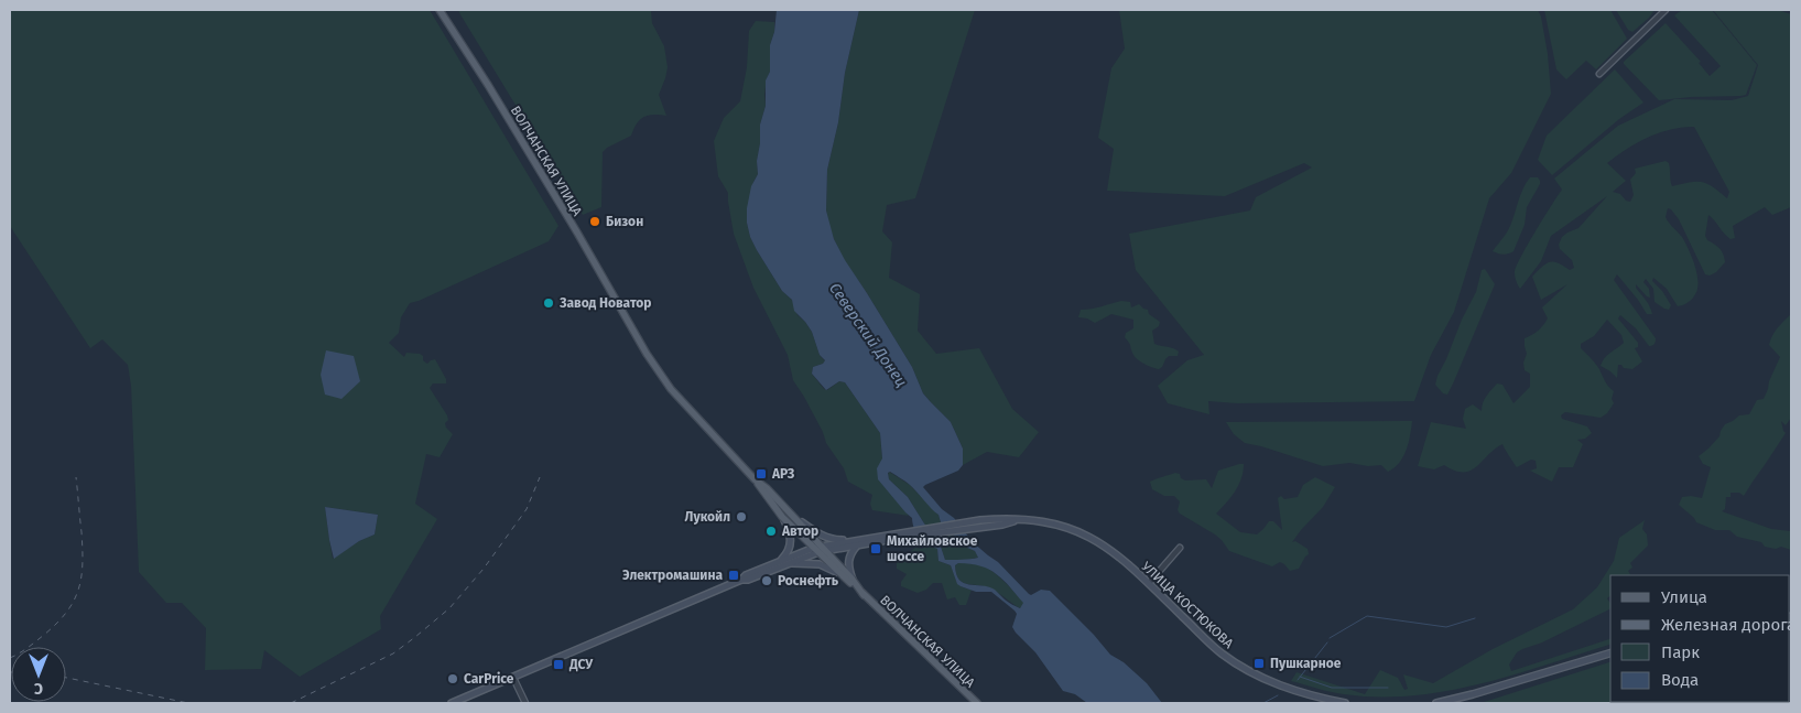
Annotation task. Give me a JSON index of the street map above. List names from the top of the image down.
{
  "streets": {
    "main road": ["ВОЛЧАНСКАЯ УЛИЦА", "УЛИЦА КОСТЮКОВА"]
  },
  "crossings": [
    ["ВОЛЧАНСКАЯ УЛИЦА", "УЛИЦА КОСТЮКОВА"]
  ],
  "water": ["Северский Донец"],
  "places": {
    "other": [
      "Бизон",
      "Завод Новатор",
      "Лукойл",
      "Автор",
      "Роснефть",
      "CarPrice"
    ],
    "transit": [
      "АРЗ",
      "Михайловское шоссе",
      "Электромашина",
      "Пушкарное",
      "ДСУ"
    ]
  },
  "legend": [
    "Улица",
    "Железная дорога",
    "Парк",
    "Вода"
  ],
  "north": "bottom"
}
